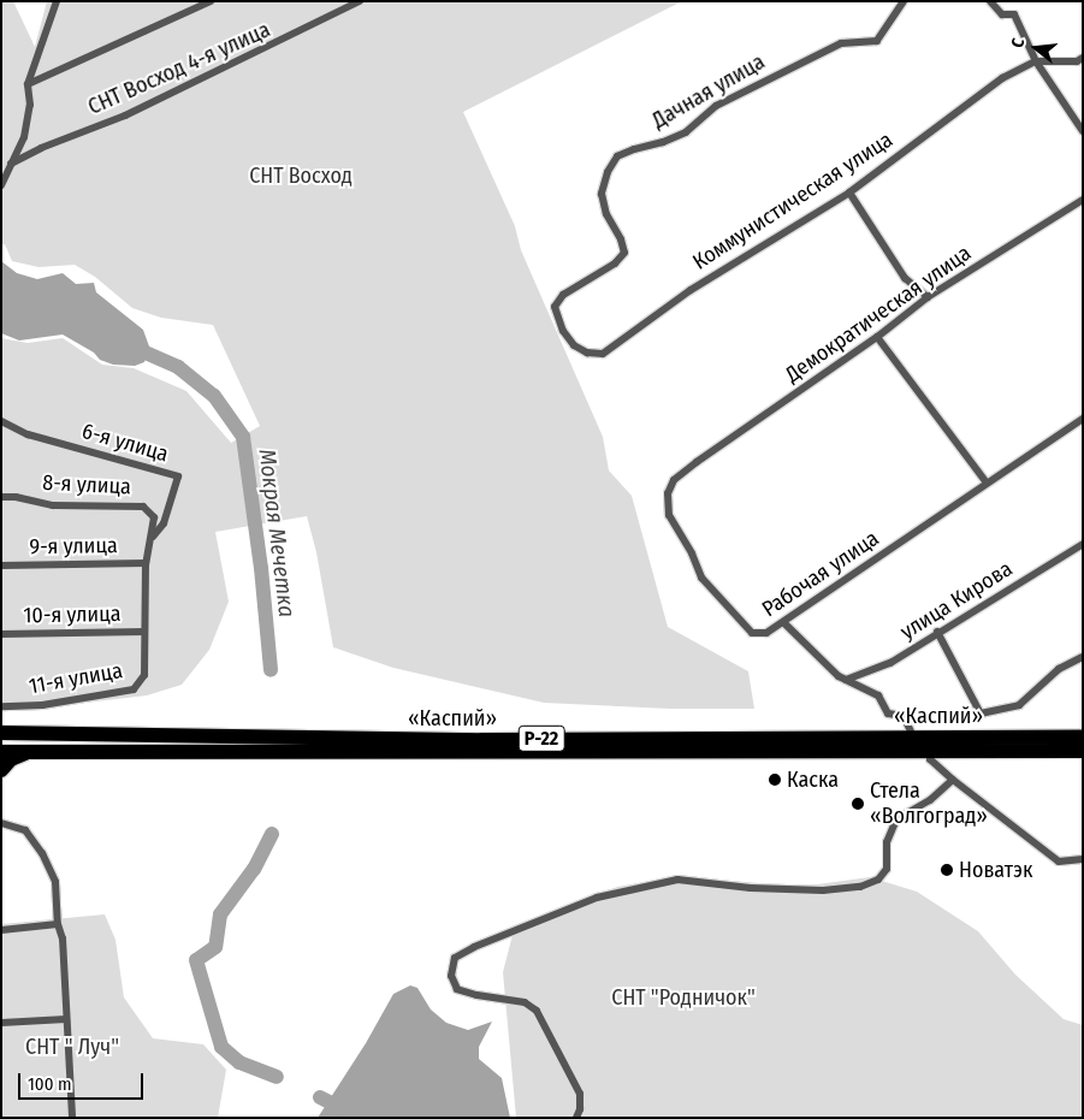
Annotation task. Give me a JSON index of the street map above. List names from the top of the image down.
{
  "streets": {
    "highway": ["«Каспий»", "Р-22"],
    "street": [
      "СНТ Восход 4-я улица",
      "Дачная улица",
      "Коммунистическая улица",
      "Демократическая улица",
      "6-я улица",
      "8-я улица",
      "9-я улица",
      "Рабочая улица",
      "улица Кирова",
      "10-я улица",
      "11-я улица"
    ]
  },
  "crossings": [
    ["Дачная улица", "Коммунистическая улица"],
    ["Демократическая улица", "Рабочая улица"],
    ["6-я улица", "8-я улица"],
    ["8-я улица", "9-я улица"],
    ["8-я улица", "11-я улица"],
    ["9-я улица", "11-я улица"],
    ["10-я улица", "11-я улица"]
  ],
  "water": ["Мокрая Мечетка"],
  "parks": ["СНТ Восход", "СНТ \"Родничок\"", "СНТ \" Луч\""],
  "places": ["Каска", "Стела «Волгоград»", "Новатэк"],
  "scale_bar": "100 m",
  "north": "left"
}
